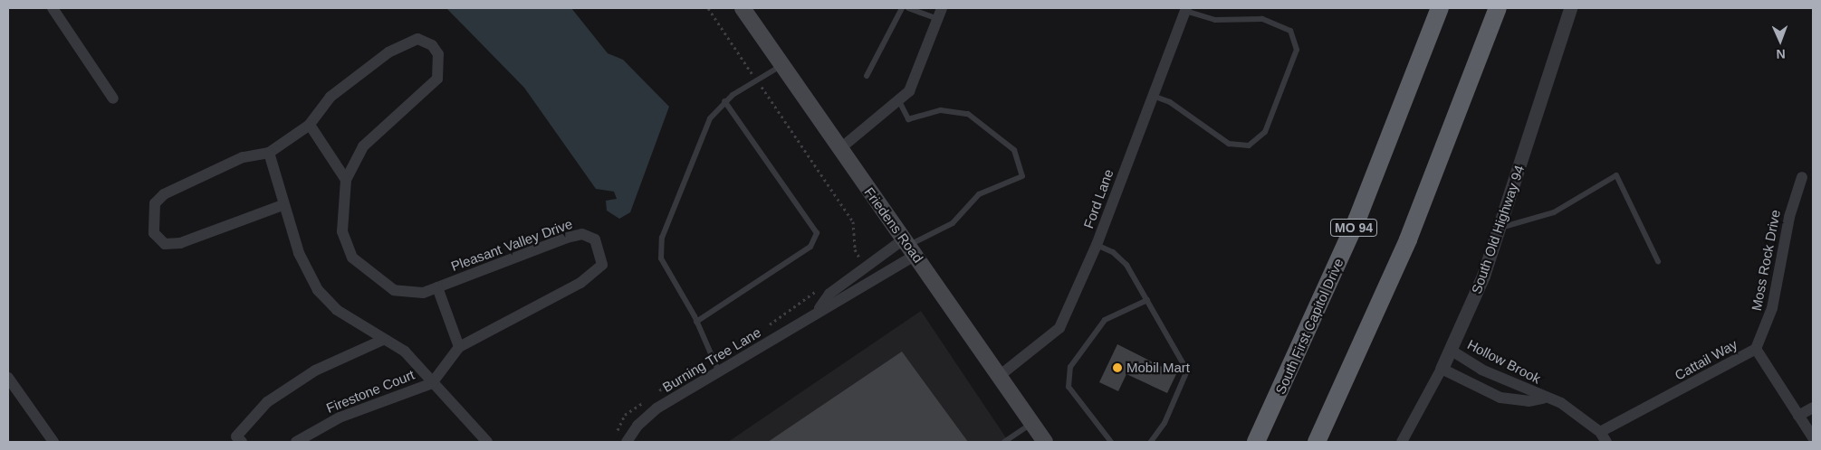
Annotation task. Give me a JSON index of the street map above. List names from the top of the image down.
{
  "streets": {
    "highway": ["MO 94", "South First Capitol Drive"],
    "main road": ["Friedens Road"],
    "street": [
      "Ford Lane",
      "South Old Highway 94",
      "Pleasant Valley Drive",
      "Moss Rock Drive",
      "Burning Tree Lane",
      "Cattail Way",
      "Hollow Brook",
      "Firestone Court"
    ]
  },
  "crossings": [
    ["Ford Lane", "Friedens Road"],
    ["Friedens Road", "Burning Tree Lane"],
    ["South Old Highway 94", "Hollow Brook"],
    ["Pleasant Valley Drive", "Firestone Court"],
    ["Moss Rock Drive", "Cattail Way"],
    ["Cattail Way", "Hollow Brook"]
  ],
  "places": ["Mobil Mart"],
  "north": "bottom"
}
